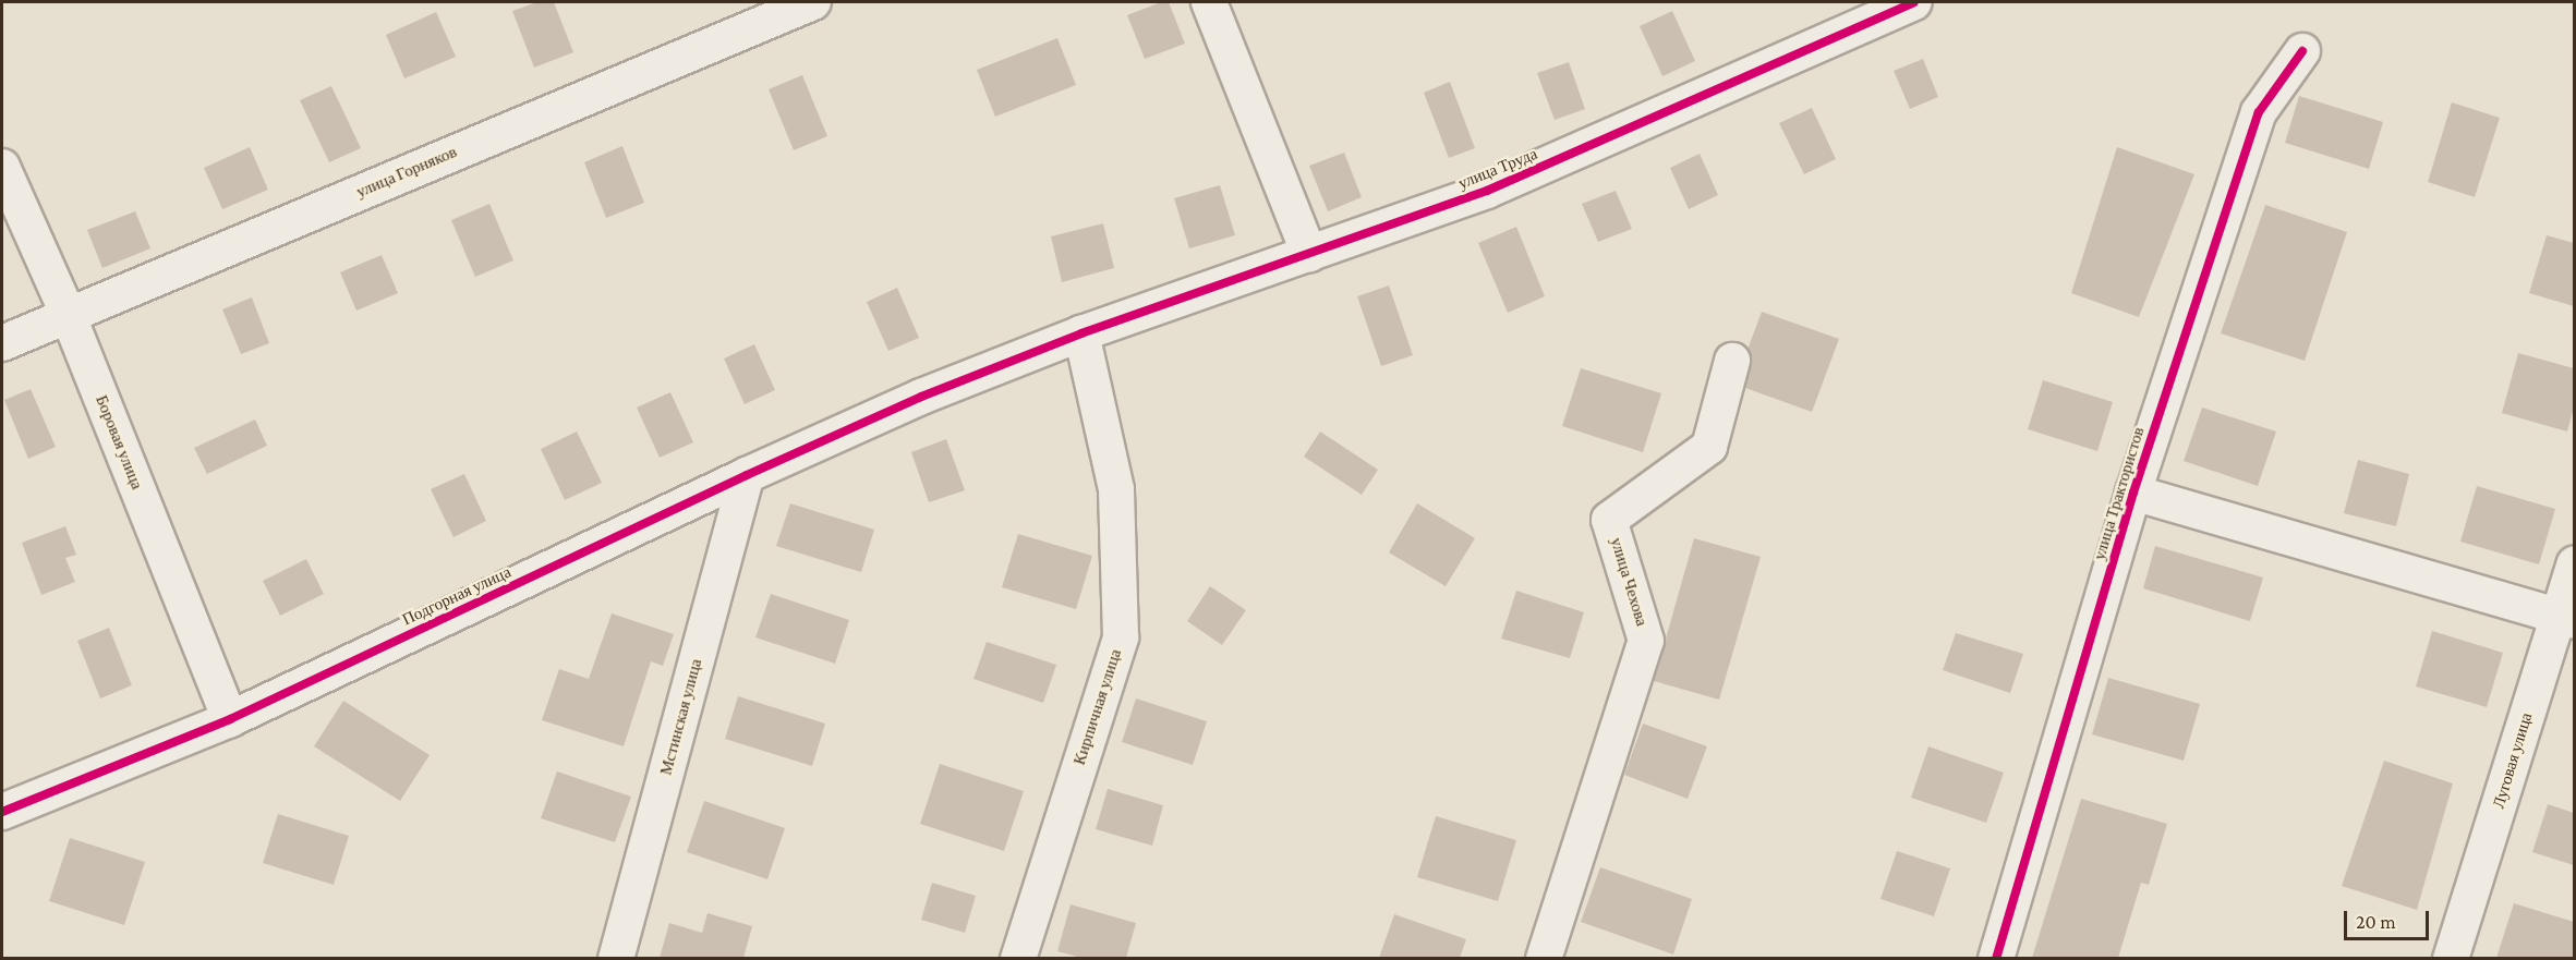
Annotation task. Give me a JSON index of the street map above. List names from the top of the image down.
{
  "streets": {
    "street": [
      "улица Труда",
      "улица Горняков",
      "Боровая улица",
      "улица Трактористов",
      "улица Чехова",
      "Подгорная улица",
      "Кирпичная улица",
      "Мстинская улица",
      "Луговая улица"
    ]
  },
  "crossings": [
    ["улица Труда", "Подгорная улица"],
    ["улица Труда", "Кирпичная улица"],
    ["улица Горняков", "Боровая улица"],
    ["Боровая улица", "Подгорная улица"],
    ["Подгорная улица", "Мстинская улица"]
  ],
  "scale_bar": "20 m"
}
